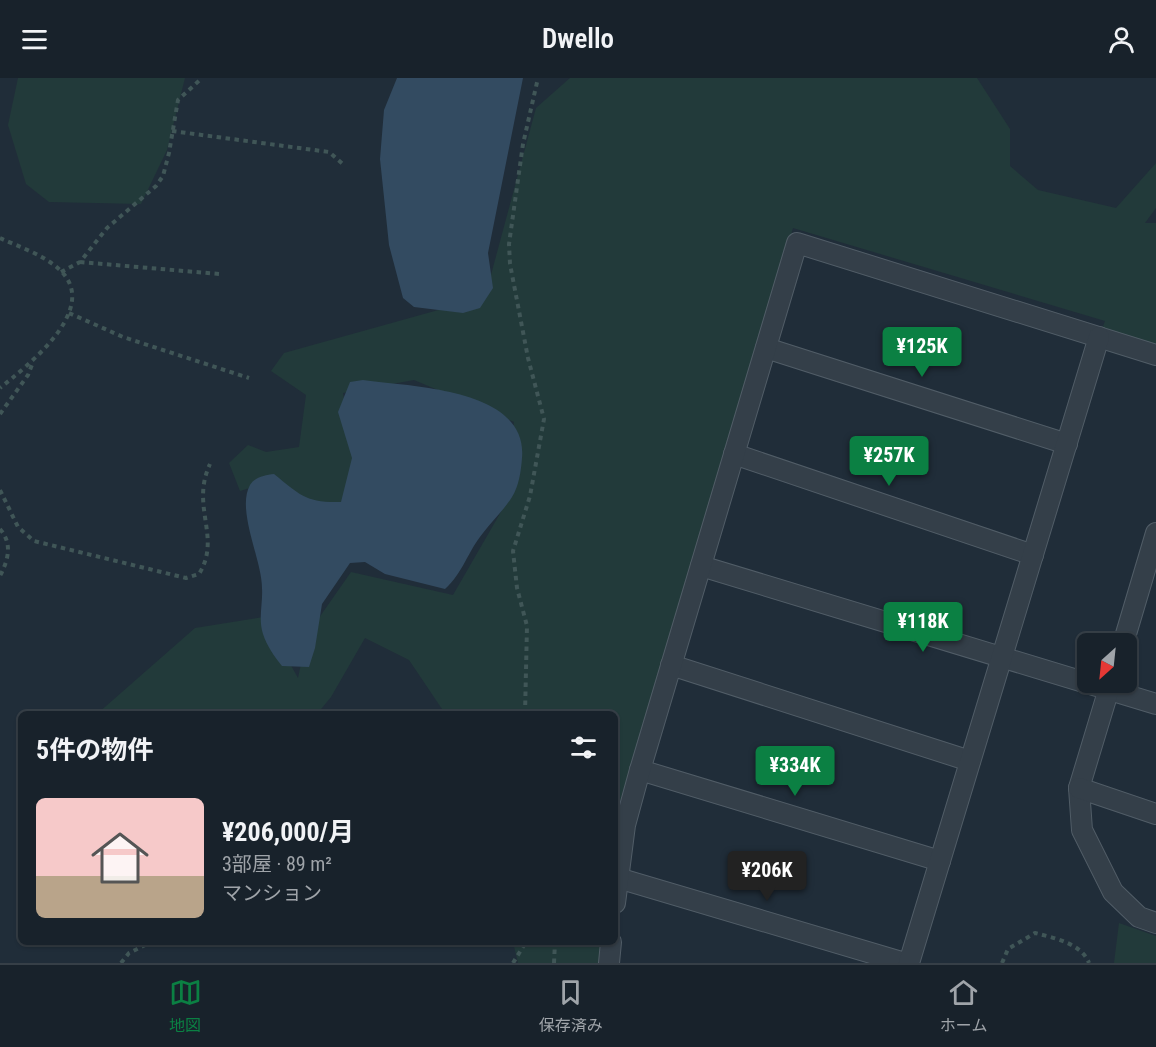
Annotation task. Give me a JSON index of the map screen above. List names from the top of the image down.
{
  "north": "bottom left",
  "page": {
    "header": "Dwello",
    "price": [
      "¥125K",
      "¥257K",
      "¥118K",
      "¥334K",
      "¥206K"
    ],
    "heading": "5件の物件",
    "list": [
      {
        "name": "¥206,000/月",
        "note": "3部屋 · 89 m² · マンション"
      }
    ],
    "tabs": ["地図", "保存済み", "ホーム"]
  }
}
